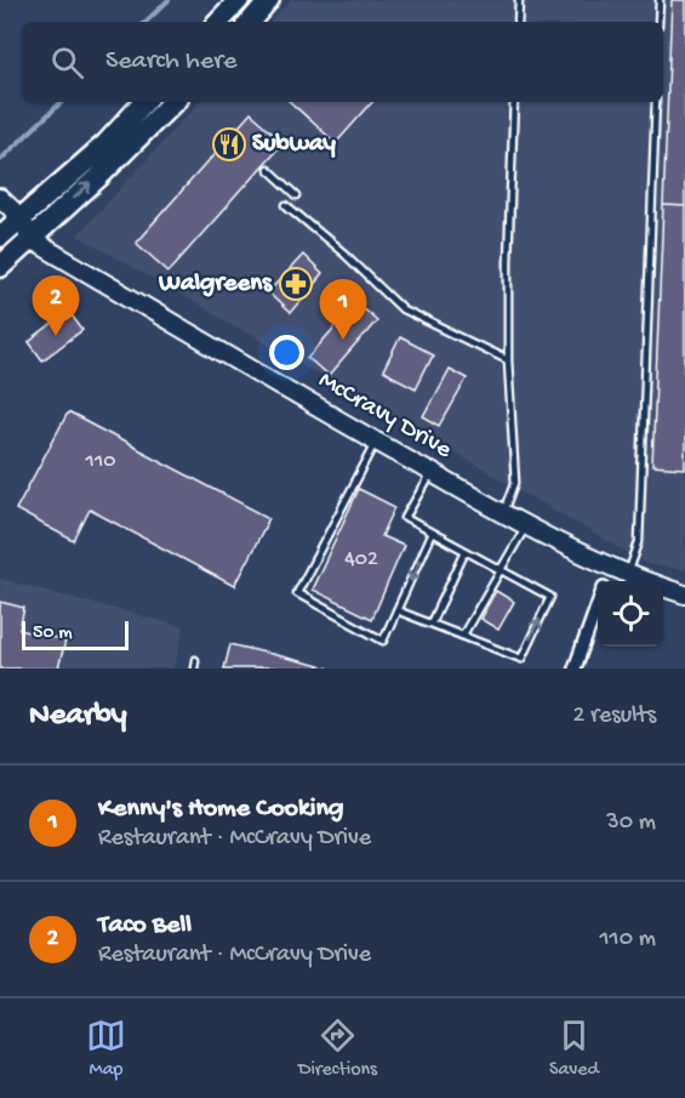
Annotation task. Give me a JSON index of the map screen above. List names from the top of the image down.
{
  "streets": {
    "street": ["McCravy Drive"]
  },
  "places": {
    "restaurant": ["Subway"],
    "pharmacy": ["Walgreens"]
  },
  "house_numbers": ["110", "402"],
  "scale_bar": "50 m",
  "page": {
    "search": "Search here",
    "pins": ["2", "1"],
    "scale": "50 m",
    "heading": ["Nearby", "2 results"],
    "list": [
      {
        "mark": "1",
        "name": "Kenny's Home Cooking",
        "note": "Restaurant · McCravy Drive",
        "value": "30 m"
      },
      {
        "mark": "2",
        "name": "Taco Bell",
        "note": "Restaurant · McCravy Drive",
        "value": "110 m"
      }
    ],
    "nav": ["Map", "Directions", "Saved"]
  }
}
